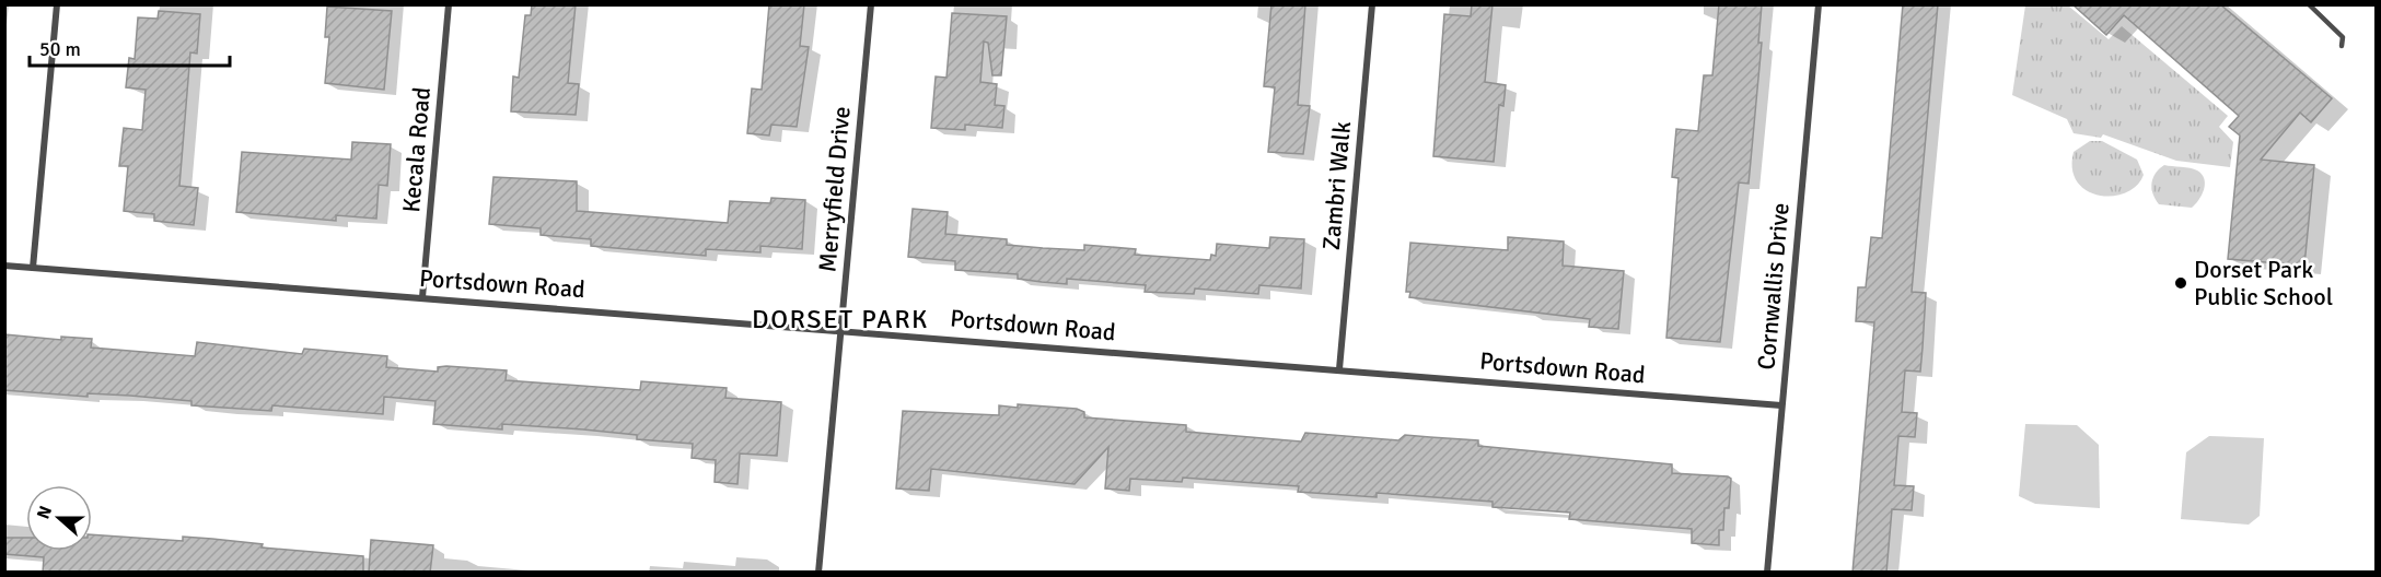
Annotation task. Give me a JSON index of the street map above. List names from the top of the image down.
{
  "streets": {
    "street": [
      "Kecala Road",
      "Zambri Walk",
      "Merryfield Drive",
      "Portsdown Road",
      "Cornwallis Drive"
    ]
  },
  "crossings": [
    ["Kecala Road", "Portsdown Road"],
    ["Zambri Walk", "Portsdown Road"],
    ["Merryfield Drive", "Portsdown Road"],
    ["Portsdown Road", "Cornwallis Drive"]
  ],
  "districts": ["DORSET PARK"],
  "places": ["Dorset Park Public School"],
  "scale_bar": "50 m",
  "north": "left"
}
